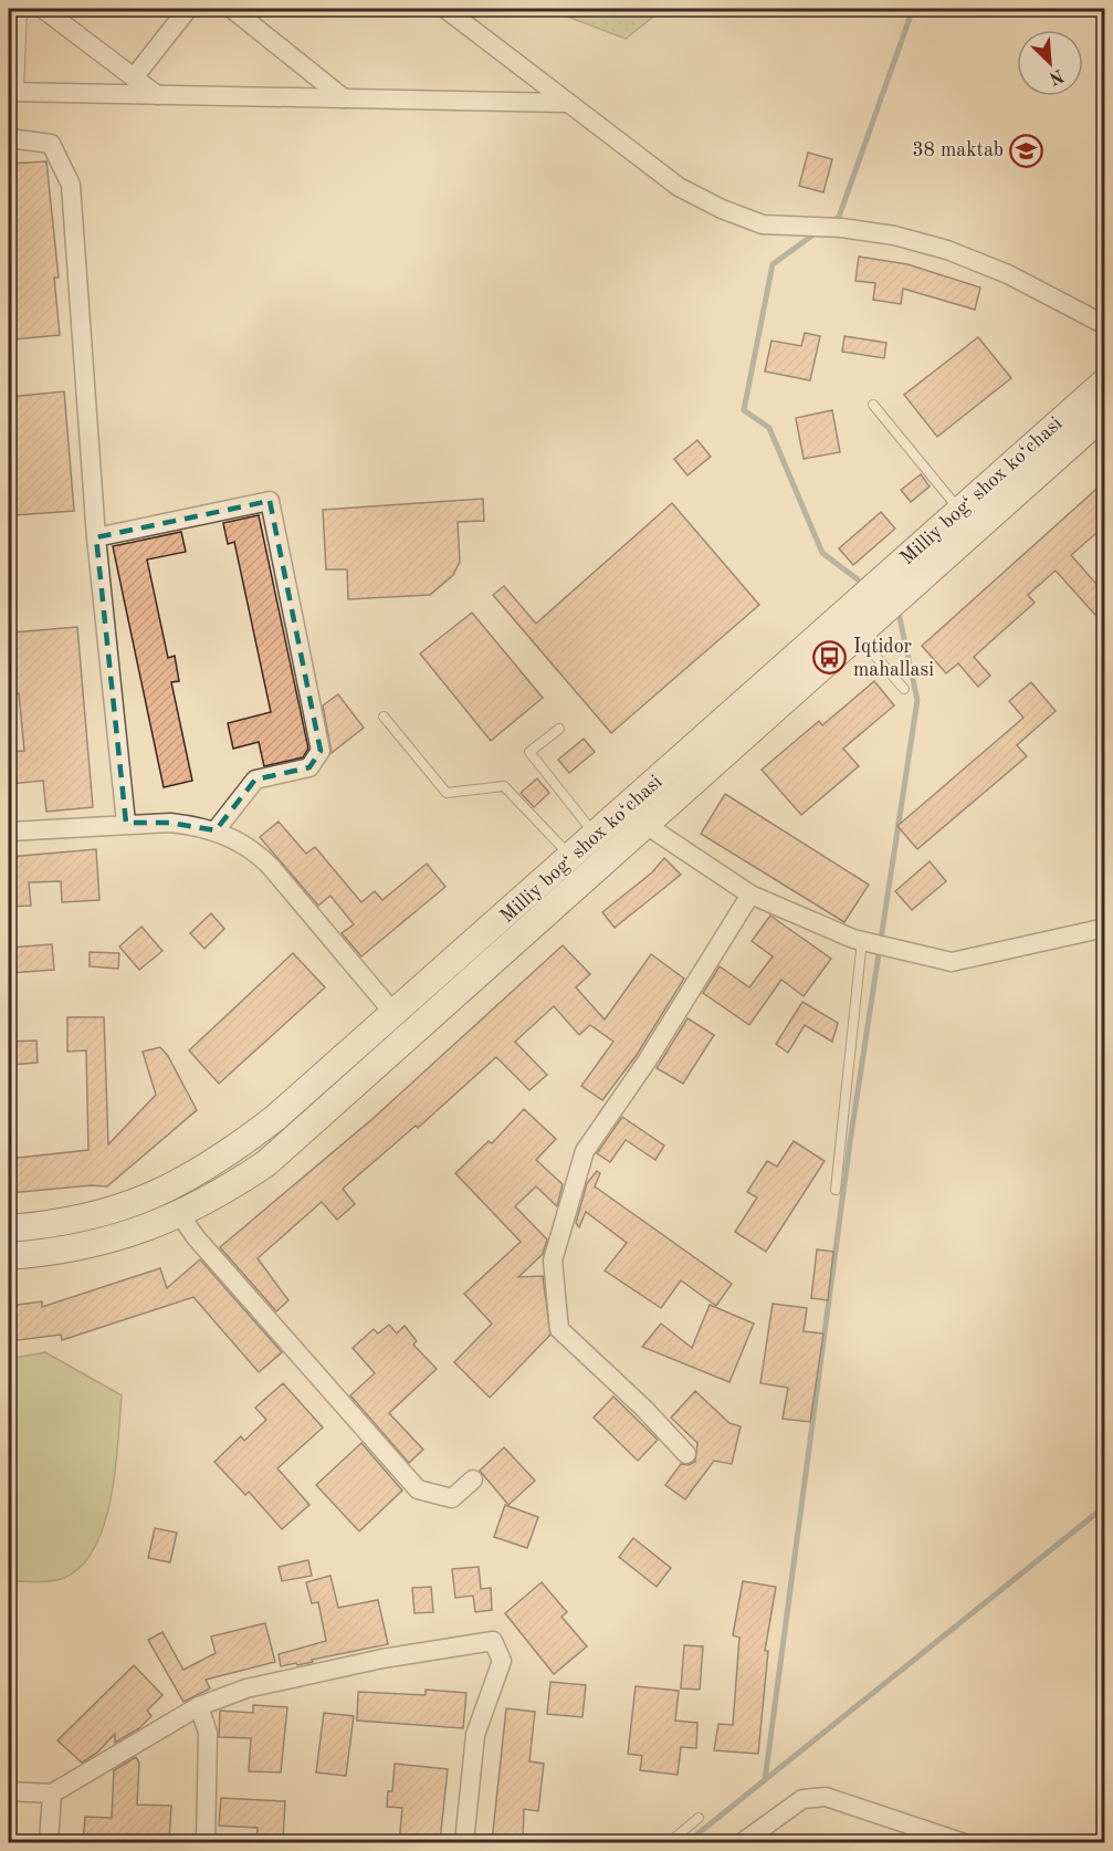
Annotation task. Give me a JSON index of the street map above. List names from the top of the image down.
{
  "streets": {
    "main road": ["Milliy bog‘ shox ko‘chasi"]
  },
  "places": {
    "school or university": ["38 maktab"],
    "bus stop": ["Iqtidor mahallasi"]
  },
  "north": "bottom right"
}
